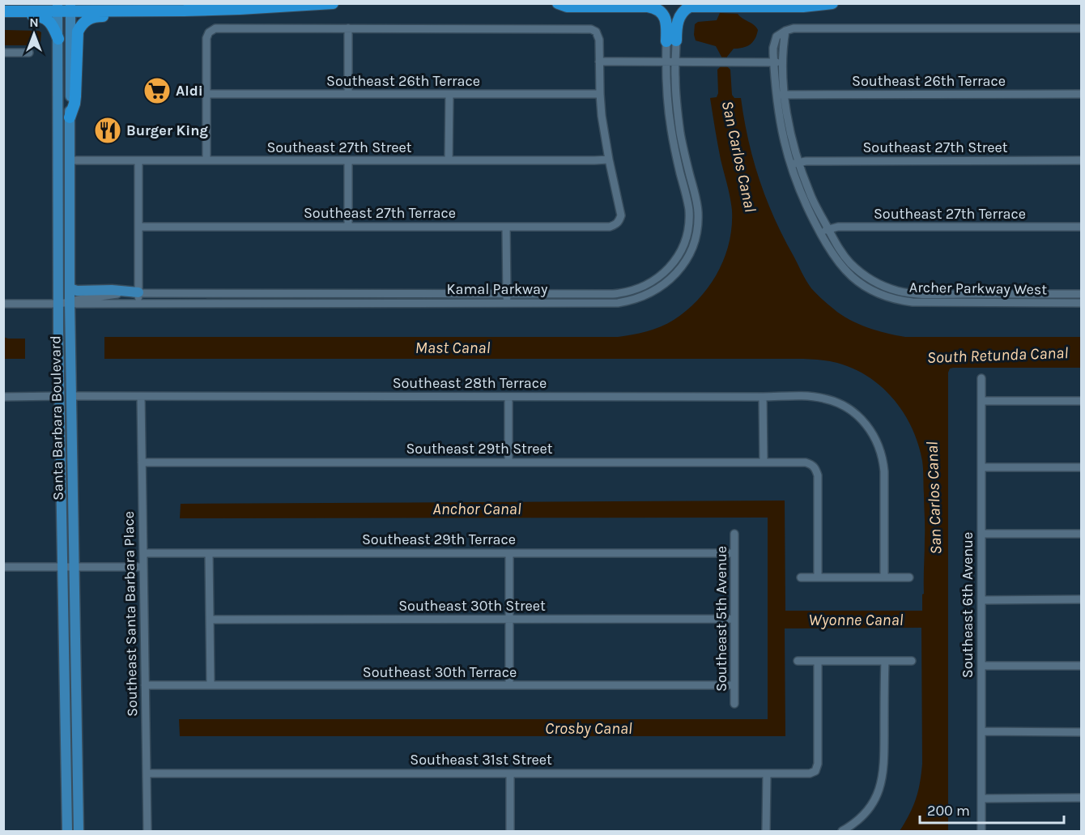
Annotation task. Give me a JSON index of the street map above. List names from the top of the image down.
{
  "streets": {
    "main road": ["Santa Barbara Boulevard"],
    "street": [
      "Southeast 26th Terrace",
      "Southeast 27th Street",
      "Southeast 27th Terrace",
      "Archer Parkway West",
      "Kamal Parkway",
      "Southeast 28th Terrace",
      "Southeast 29th Street",
      "Southeast 29th Terrace",
      "Southeast 6th Avenue",
      "Southeast 30th Street",
      "Southeast Santa Barbara Place",
      "Southeast 5th Avenue",
      "Southeast 30th Terrace",
      "Southeast 31st Street"
    ]
  },
  "crossings": [
    ["Southeast 26th Terrace", "Archer Parkway West"],
    ["Southeast 27th Street", "Southeast 27th Terrace"],
    ["Southeast 27th Street", "Archer Parkway West"],
    ["Southeast 27th Street", "Santa Barbara Boulevard"],
    ["Southeast 27th Terrace", "Archer Parkway West"],
    ["Kamal Parkway", "Santa Barbara Boulevard"],
    ["Southeast 28th Terrace", "Santa Barbara Boulevard"],
    ["Southeast 28th Terrace", "Southeast Santa Barbara Place"],
    ["Southeast 29th Street", "Southeast Santa Barbara Place"],
    ["Southeast 29th Terrace", "Southeast Santa Barbara Place"],
    ["Southeast 29th Terrace", "Southeast 5th Avenue"],
    ["Southeast 30th Street", "Southeast 5th Avenue"],
    ["Southeast Santa Barbara Place", "Southeast 30th Terrace"],
    ["Southeast Santa Barbara Place", "Southeast 31st Street"],
    ["Southeast 5th Avenue", "Southeast 30th Terrace"]
  ],
  "water": [
    "San Carlos Canal",
    "Mast Canal",
    "South Retunda Canal",
    "Anchor Canal",
    "Wyonne Canal",
    "Crosby Canal"
  ],
  "places": {
    "supermarket": ["Aldi"],
    "restaurant": ["Burger King"]
  },
  "scale_bar": "200 m",
  "north": "top"
}
